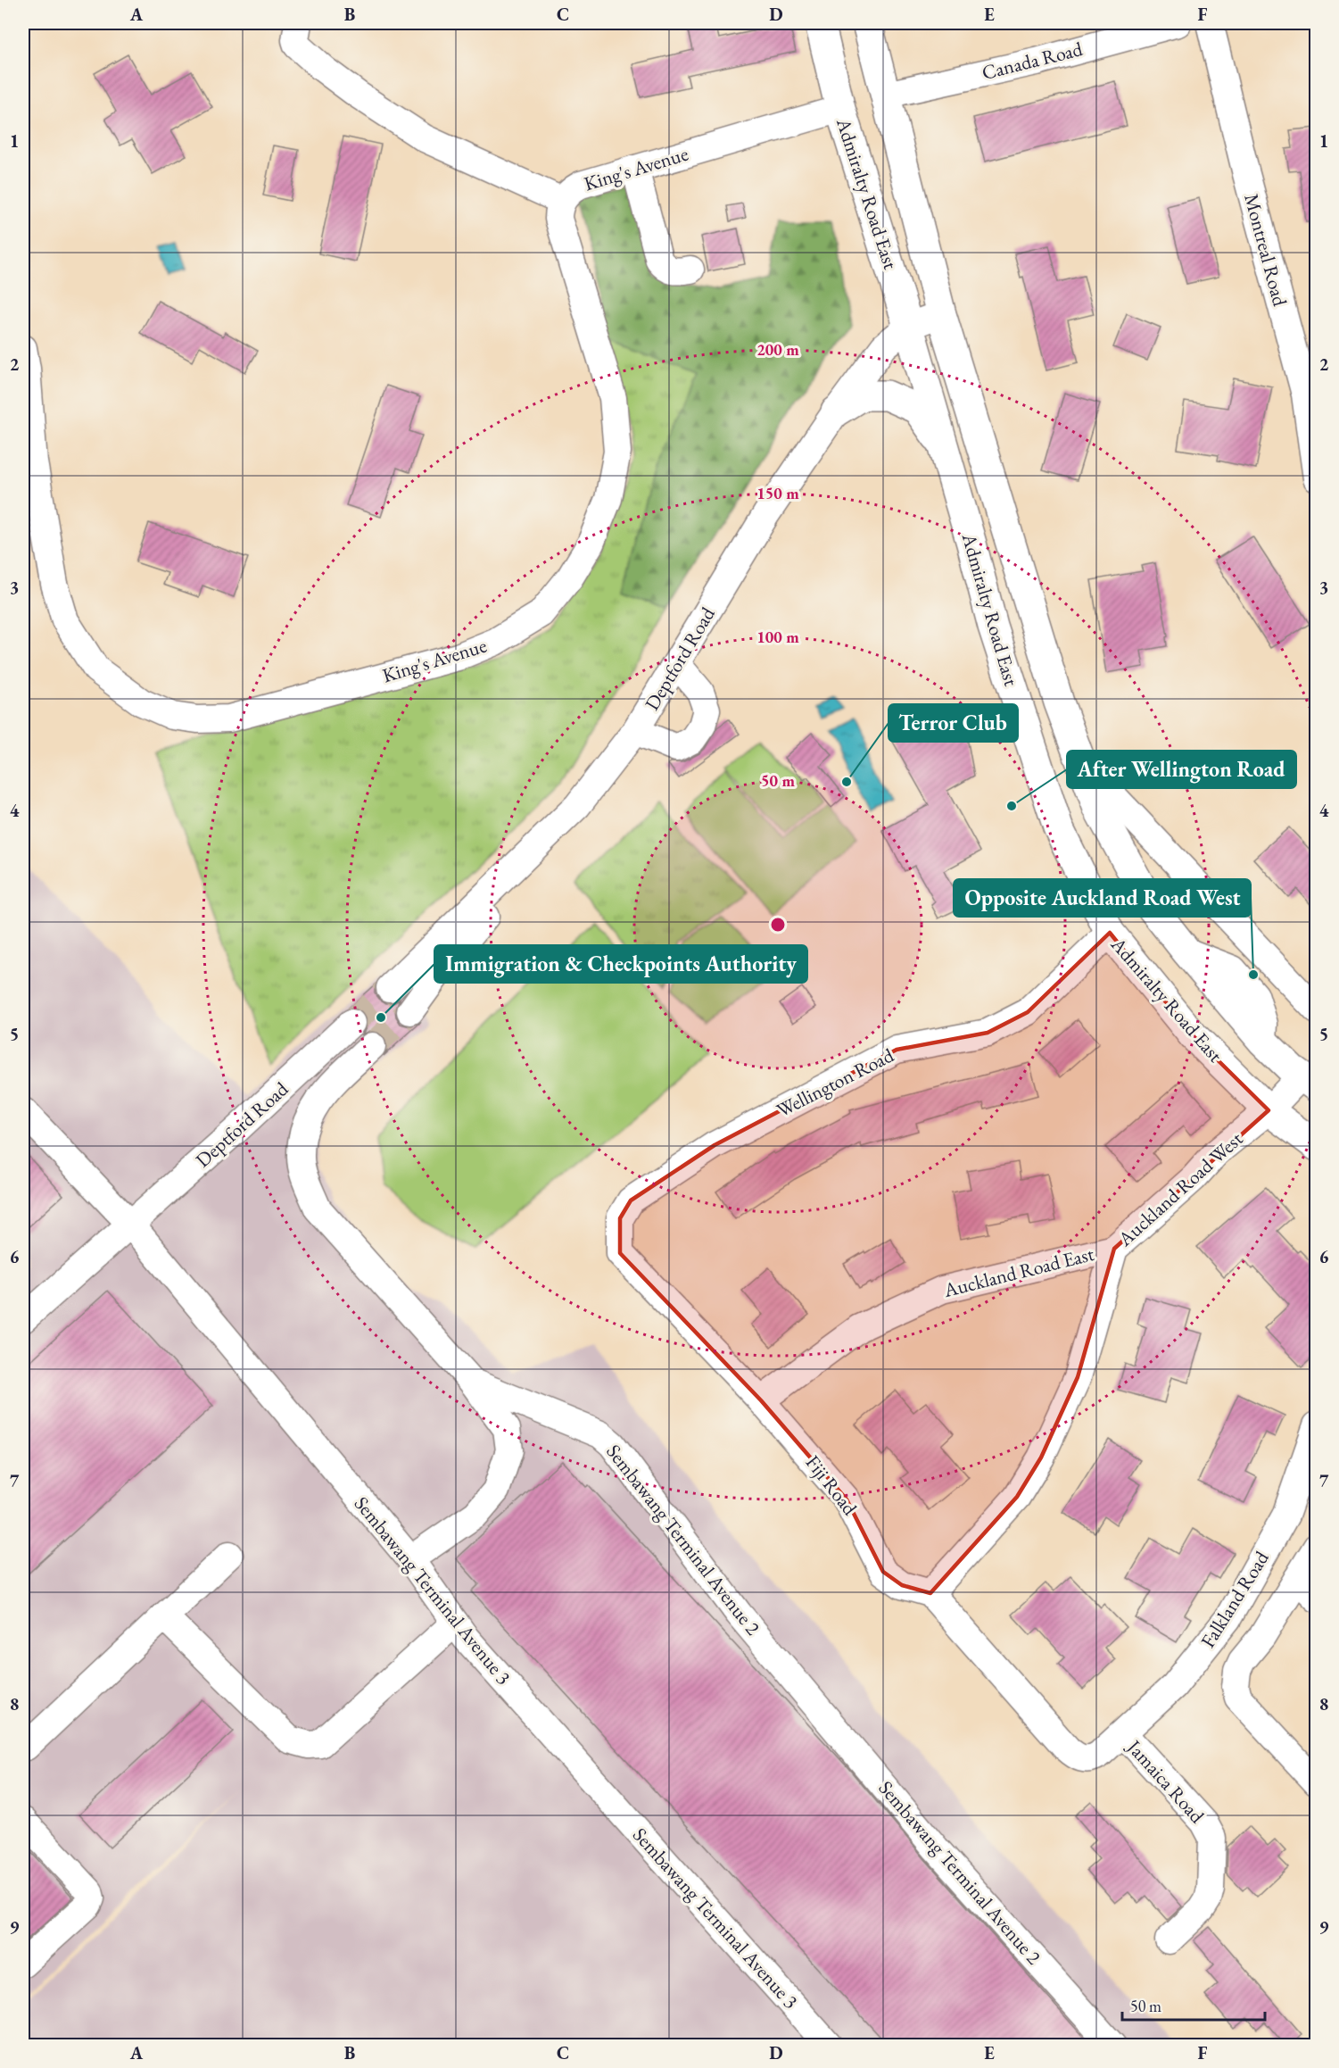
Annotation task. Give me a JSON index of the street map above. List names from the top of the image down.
{
  "streets": {
    "main road": ["Admiralty Road East"],
    "street": [
      "Canada Road",
      "King's Avenue",
      "Montreal Road",
      "Deptford Road",
      "Wellington Road",
      "Auckland Road West",
      "Auckland Road East",
      "Fiji Road",
      "Sembawang Terminal Avenue 2",
      "Sembawang Terminal Avenue 3",
      "Falkland Road",
      "Jamaica Road"
    ]
  },
  "crossings": [
    ["Canada Road", "Admiralty Road East"],
    ["King's Avenue", "Admiralty Road East"],
    ["Admiralty Road East", "Deptford Road"],
    ["Admiralty Road East", "Wellington Road"],
    ["Admiralty Road East", "Auckland Road West"],
    ["Deptford Road", "Sembawang Terminal Avenue 3"],
    ["Wellington Road", "Fiji Road"],
    ["Auckland Road West", "Auckland Road East"],
    ["Auckland Road West", "Fiji Road"],
    ["Auckland Road West", "Falkland Road"],
    ["Auckland Road East", "Fiji Road"],
    ["Fiji Road", "Falkland Road"],
    ["Falkland Road", "Jamaica Road"]
  ],
  "places": [
    "Terror Club",
    "After Wellington Road",
    "Opposite Auckland Road West",
    "Immigration & Checkpoints Authority"
  ],
  "scale_bar": "50 m",
  "grid": {
    "columns": [
      "A",
      "B",
      "C",
      "D",
      "E",
      "F"
    ],
    "rows": [
      "1",
      "2",
      "3",
      "4",
      "5",
      "6",
      "7",
      "8",
      "9"
    ]
  },
  "rings": [
    "200 m",
    "150 m",
    "100 m",
    "50 m"
  ]
}
